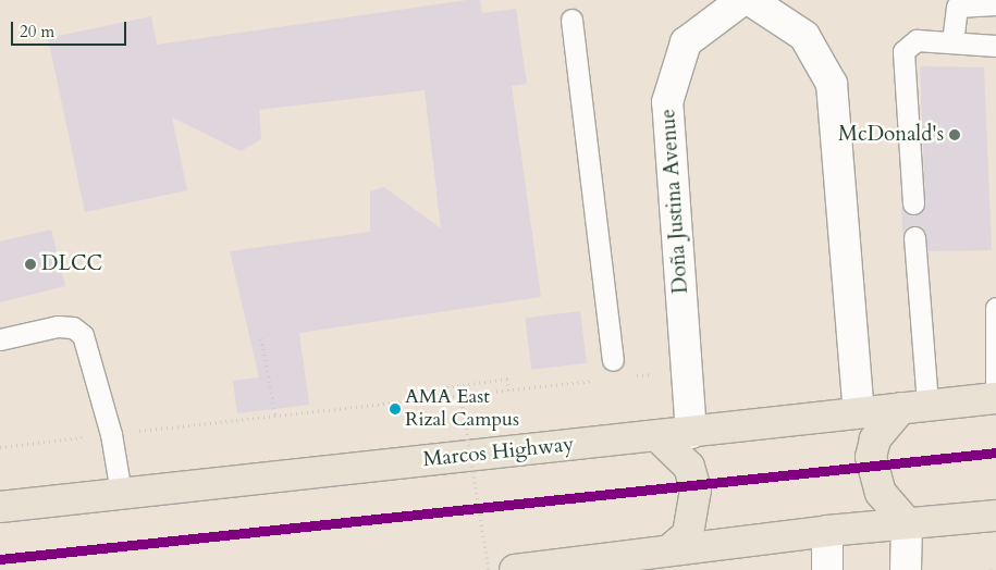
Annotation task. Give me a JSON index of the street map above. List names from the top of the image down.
{
  "streets": {
    "main road": ["Marcos Highway"],
    "street": ["Doña Justina Avenue"]
  },
  "crossings": [
    ["Doña Justina Avenue", "Marcos Highway"]
  ],
  "places": ["McDonald's", "DLCC", "AMA East Rizal Campus"],
  "scale_bar": "20 m"
}
